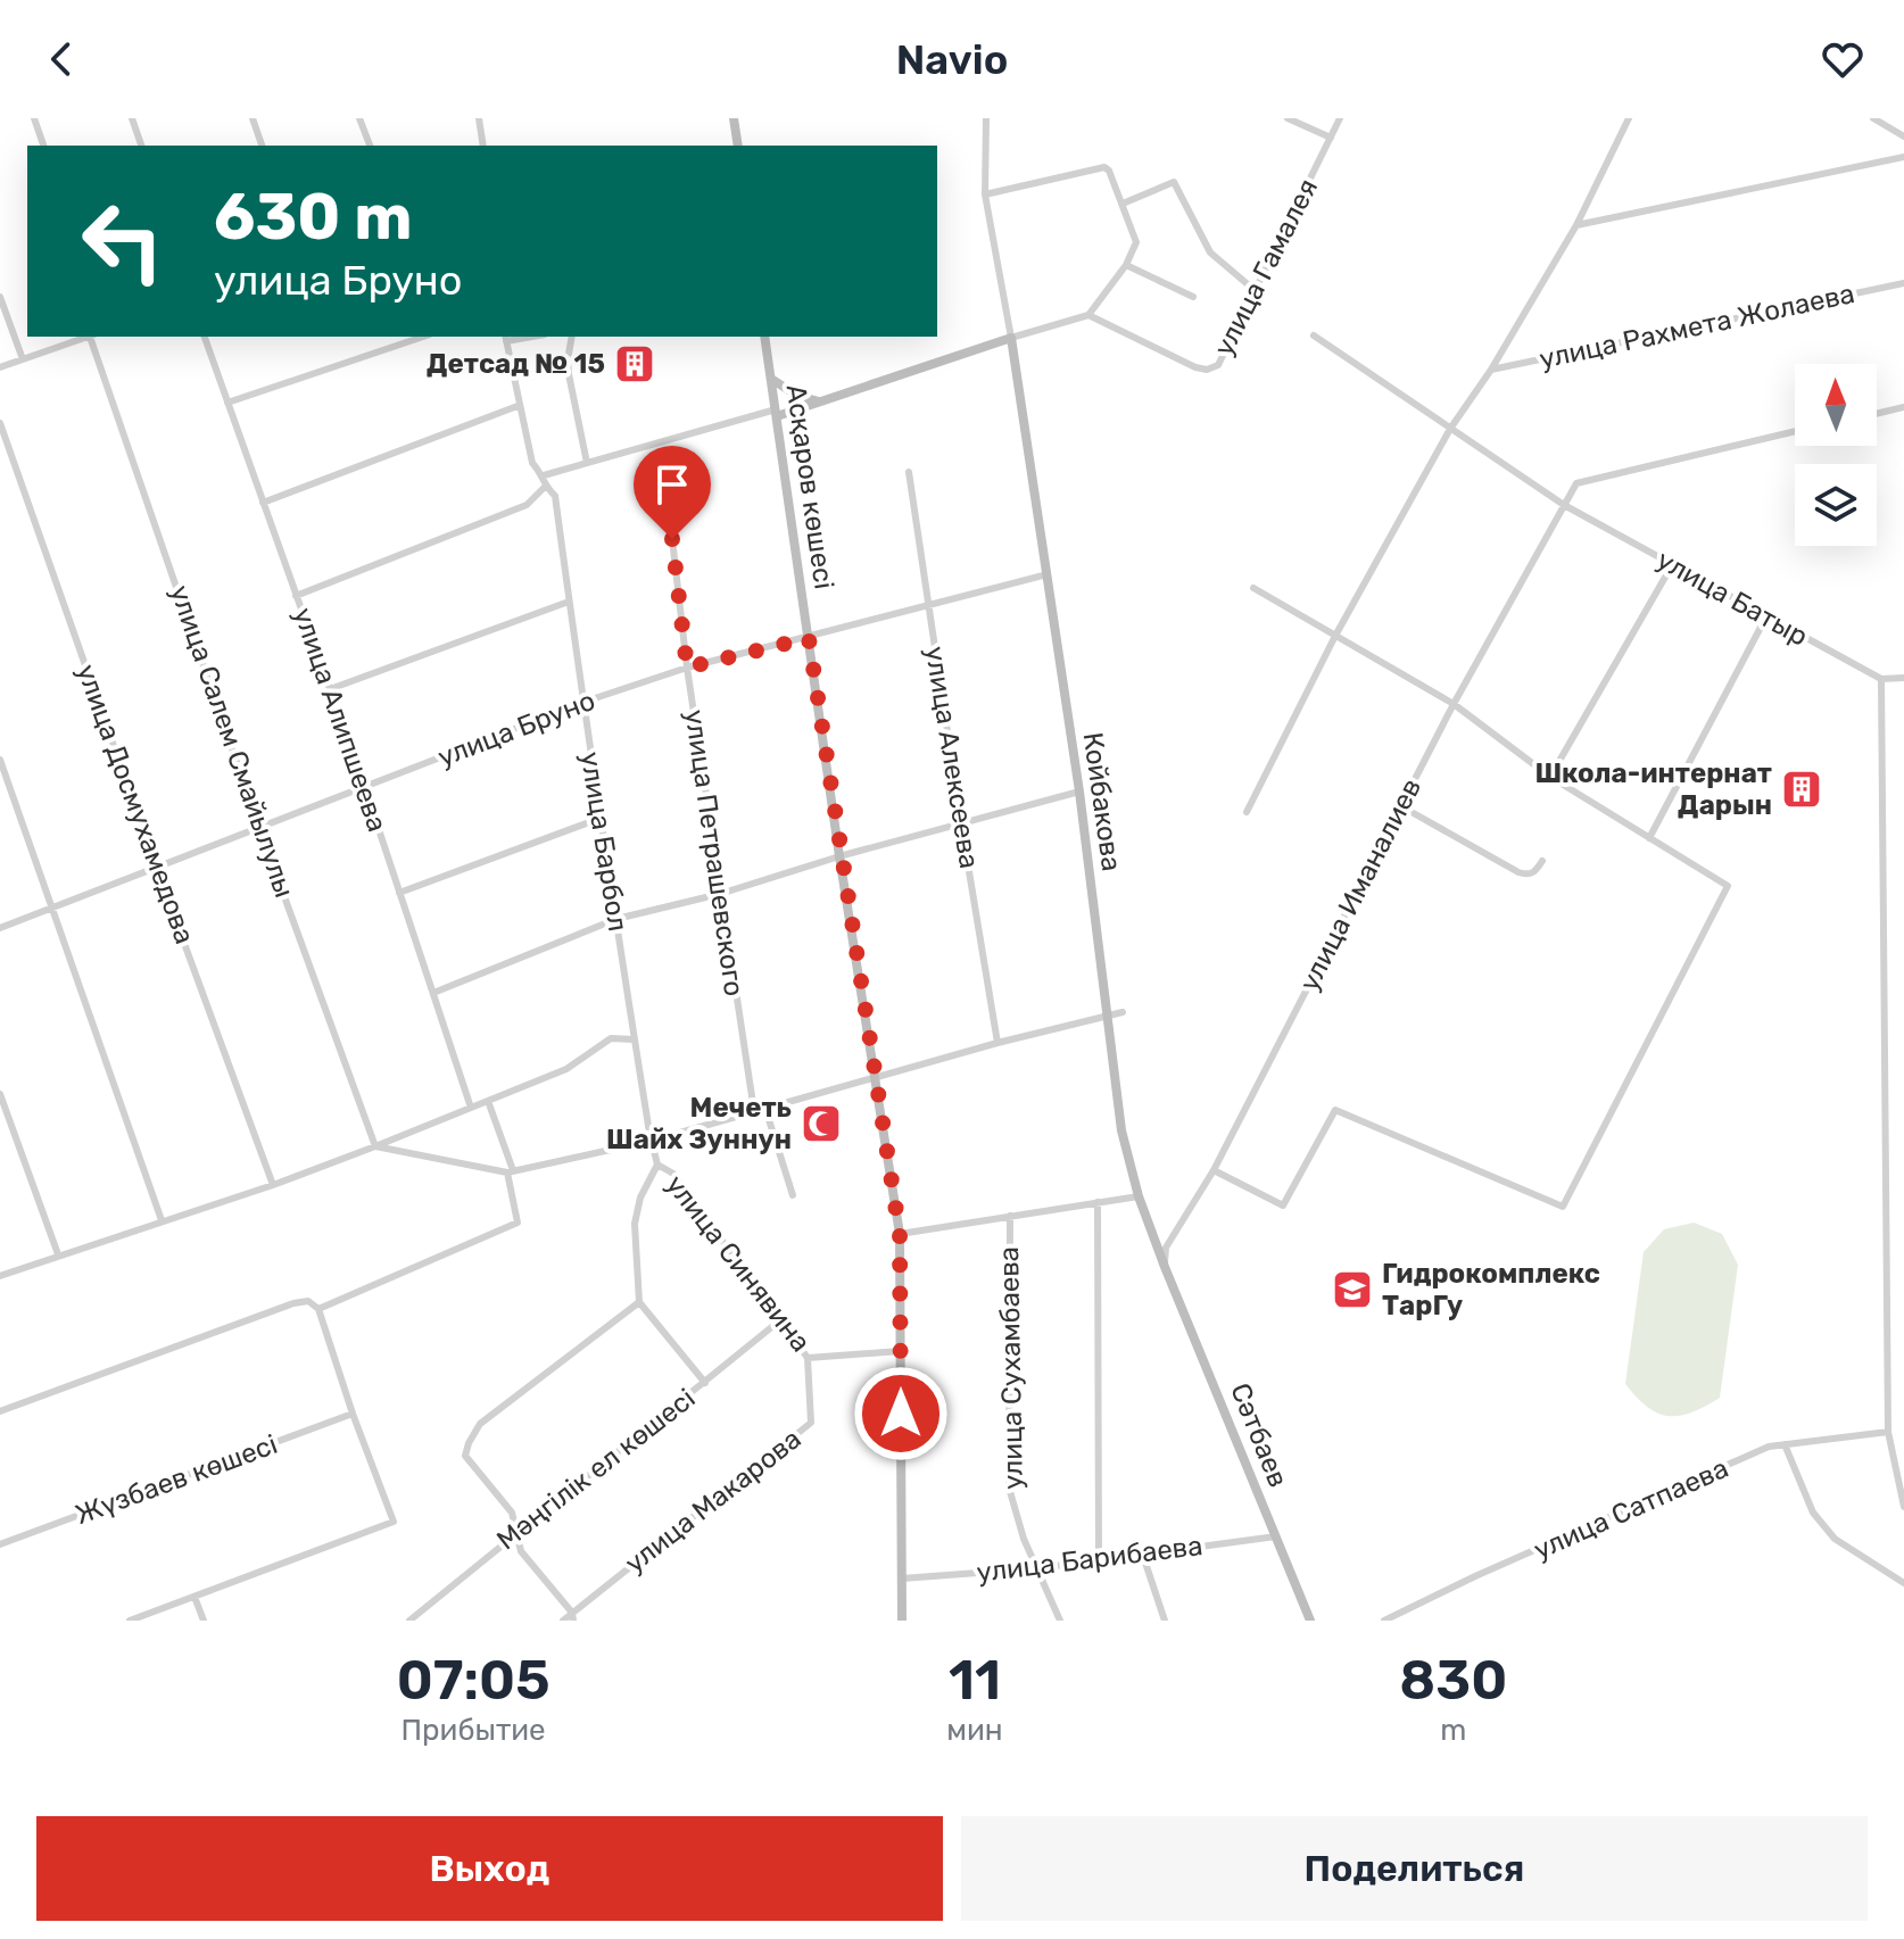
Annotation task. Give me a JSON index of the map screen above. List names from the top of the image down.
{
  "streets": {
    "street": [
      "улица Гамалея",
      "улица Рахмета Жолаева",
      "Асқаров көшесі",
      "улица Батыр",
      "улица Алипшеева",
      "улица Бруно",
      "улица Салем Смайылулы",
      "улица Алексеева",
      "Койбакова",
      "улица Досмухамедова",
      "улица Барбол",
      "улица Петрашевского",
      "улица Иманалиев",
      "улица Синявина",
      "улица Сухамбаева",
      "Сәтбаев",
      "Мәңгілік ел көшесі",
      "Жүзбаев көшесі",
      "улица Макарова",
      "улица Сатпаева",
      "улица Барибаева"
    ]
  },
  "crossings": [
    ["Асқаров көшесі", "улица Бруно"],
    ["Асқаров көшесі", "улица Синявина"],
    ["Асқаров көшесі", "улица Барибаева"],
    ["улица Батыр", "улица Иманалиев"],
    ["улица Алипшеева", "улица Бруно"],
    ["улица Бруно", "улица Салем Смайылулы"],
    ["улица Бруно", "улица Алексеева"],
    ["улица Бруно", "Койбакова"],
    ["улица Бруно", "улица Досмухамедова"],
    ["улица Бруно", "улица Барбол"],
    ["улица Бруно", "улица Петрашевского"],
    ["Койбакова", "улица Иманалиев"],
    ["Койбакова", "Сәтбаев"],
    ["улица Барбол", "улица Синявина"],
    ["улица Иманалиев", "Сәтбаев"],
    ["улица Синявина", "Мәңгілік ел көшесі"],
    ["улица Синявина", "улица Макарова"],
    ["улица Сухамбаева", "улица Барибаева"],
    ["Сәтбаев", "улица Барибаева"]
  ],
  "places": {
    "building": ["Детсад № 15", "Школа-интернат Дарын"],
    "mosque": ["Мечеть Шайх Зуннун"],
    "school or university": ["Гидрокомплекс ТарГу"]
  },
  "north": "top",
  "page": {
    "header": "Navio",
    "turn": ["630 m", "улица Бруно"],
    "eta": [
      "07:05",
      "Прибытие",
      "11",
      "мин",
      "830",
      "m"
    ],
    "buttons": ["Выход", "Поделиться"]
  }
}
